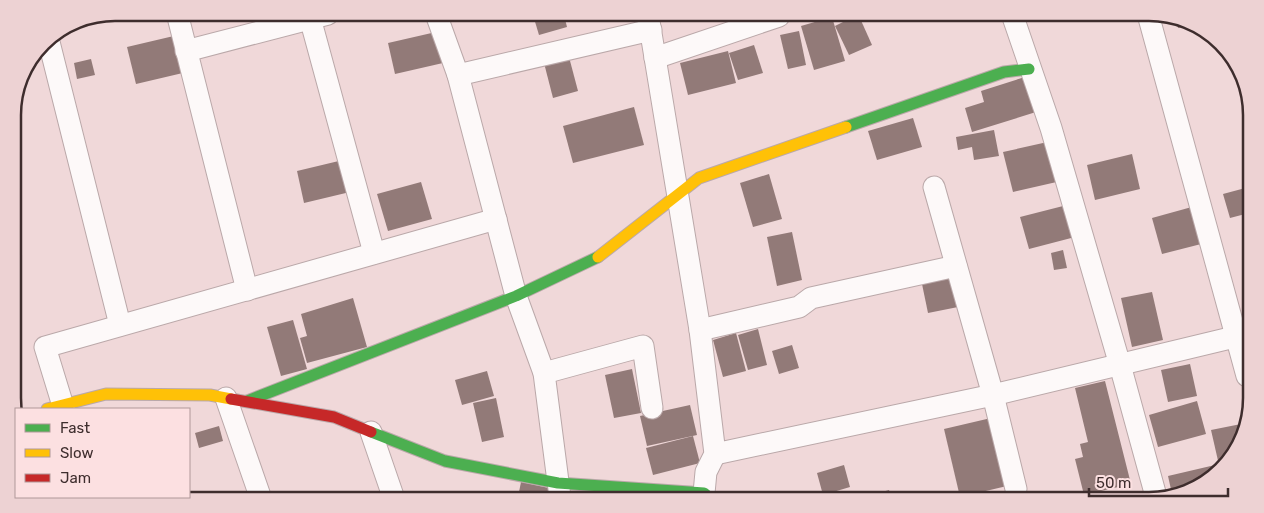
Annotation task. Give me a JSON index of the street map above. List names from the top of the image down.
{
  "legend": ["Fast", "Slow", "Jam"],
  "scale_bar": "50 m"
}
